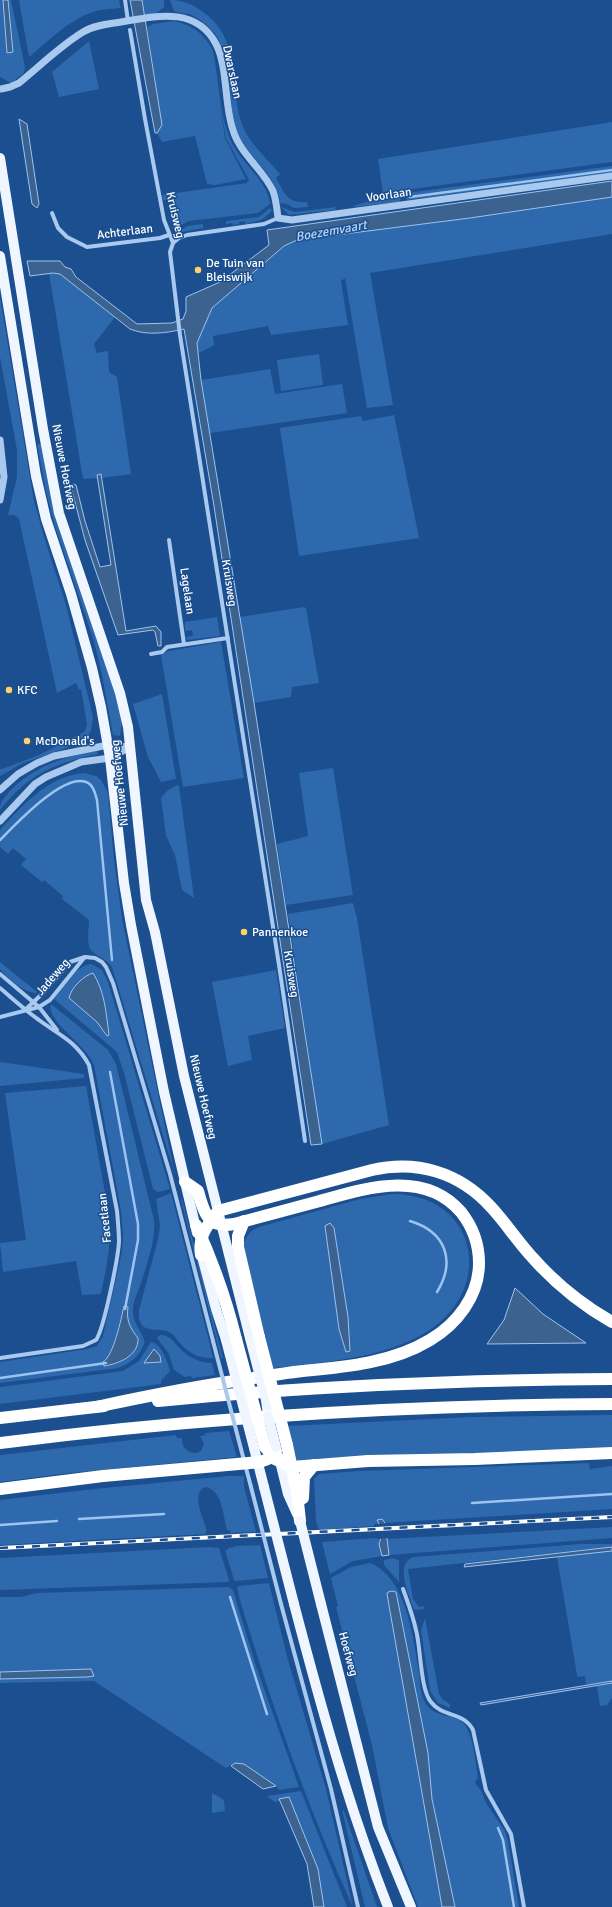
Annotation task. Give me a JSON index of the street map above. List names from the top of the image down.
{
  "streets": {
    "main road": ["Nieuwe Hoefweg", "Hoefweg"],
    "street": [
      "Dwarslaan",
      "Voorlaan",
      "Kruisweg",
      "Achterlaan",
      "Lagelaan",
      "Jadeweg",
      "Facetlaan"
    ]
  },
  "crossings": [
    ["Dwarslaan", "Voorlaan"],
    ["Voorlaan", "Kruisweg"],
    ["Kruisweg", "Achterlaan"],
    ["Jadeweg", "Facetlaan"]
  ],
  "water": ["Boezemvaart"],
  "places": [
    "De Tuin van Bleiswijk",
    "KFC",
    "McDonald's",
    "Pannenkoe"
  ]
}
